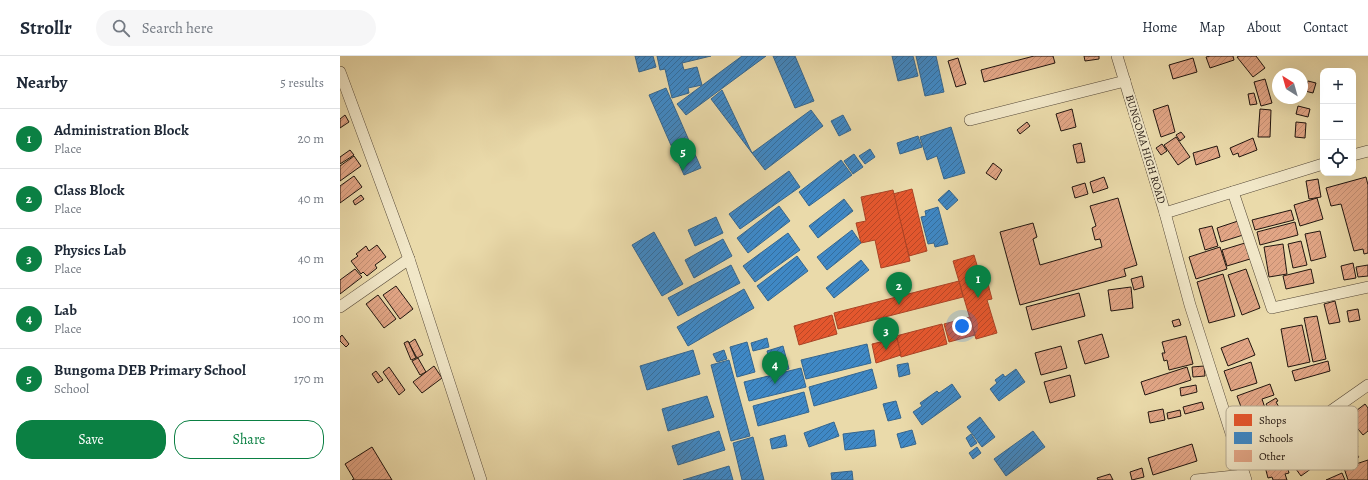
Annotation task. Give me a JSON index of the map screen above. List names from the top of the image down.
{
  "streets": {
    "street": ["BUNGOMA HIGH ROAD"]
  },
  "legend": ["Shops", "Schools", "Other"],
  "north": "top left",
  "page": {
    "header": "Strollr",
    "search": "Search here",
    "nav": [
      "Home",
      "Map",
      "About",
      "Contact"
    ],
    "heading": ["Nearby", "5 results"],
    "map_buttons": ["+", "−"],
    "list": [
      {
        "mark": "1",
        "name": "Administration Block",
        "note": "Place",
        "value": "20 m"
      },
      {
        "mark": "2",
        "name": "Class Block",
        "note": "Place",
        "value": "40 m"
      },
      {
        "mark": "3",
        "name": "Physics Lab",
        "note": "Place",
        "value": "40 m"
      },
      {
        "mark": "4",
        "name": "Lab",
        "note": "Place",
        "value": "100 m"
      },
      {
        "mark": "5",
        "name": "Bungoma DEB Primary School",
        "note": "School",
        "value": "170 m"
      }
    ],
    "pins": [
      "5",
      "1",
      "2",
      "3",
      "4"
    ],
    "buttons": ["Save", "Share"]
  }
}
